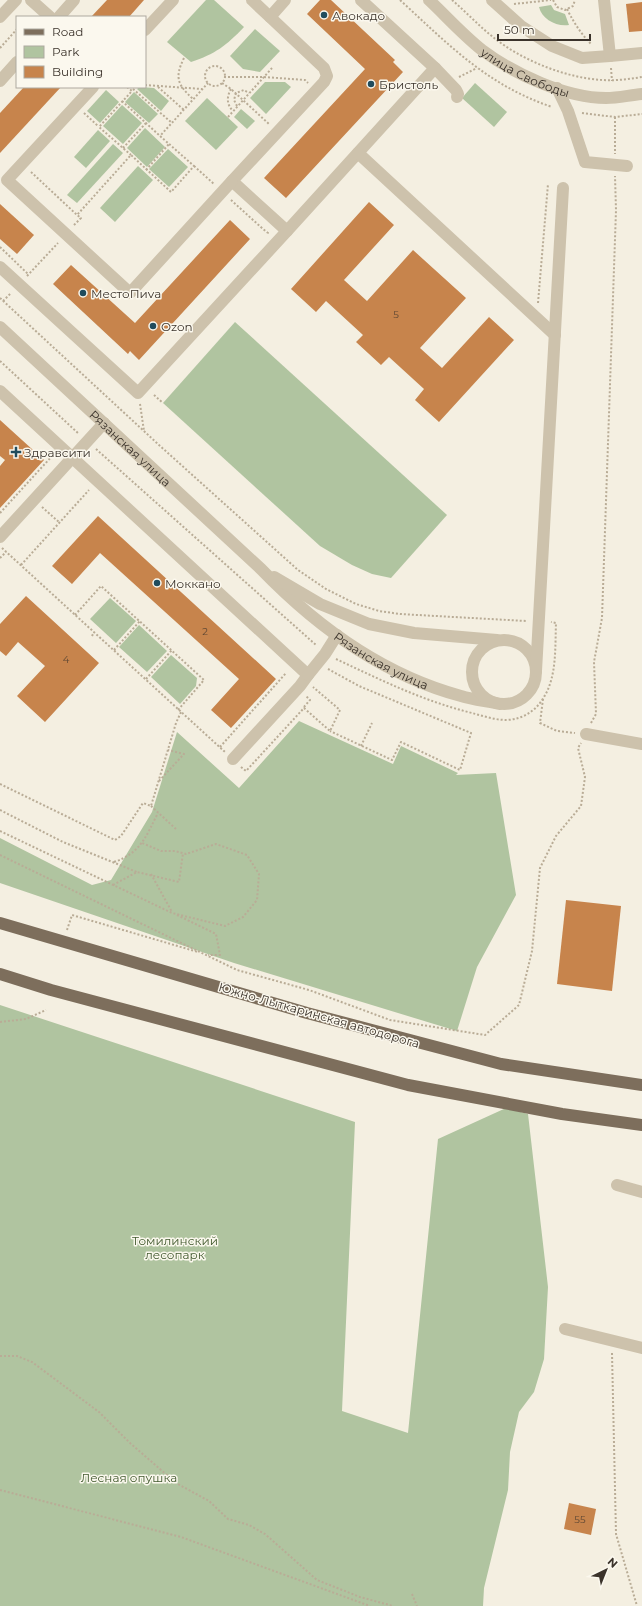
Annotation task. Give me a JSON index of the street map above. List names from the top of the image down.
{
  "streets": {
    "main road": ["Южно-Лыткаринская автодорога"],
    "street": ["улица Свободы", "Рязанская улица"]
  },
  "parks": ["Томилинский лесопарк", "Лесная опушка"],
  "places": {
    "other": [
      "Авокадо",
      "Бристоль",
      "МестоПиvа",
      "Ozon",
      "Моккано"
    ],
    "health": ["Здравсити"]
  },
  "house_numbers": [
    "5",
    "2",
    "4",
    "55"
  ],
  "legend": ["Road", "Park", "Building"],
  "scale_bar": "50 m",
  "north": "top right"
}
